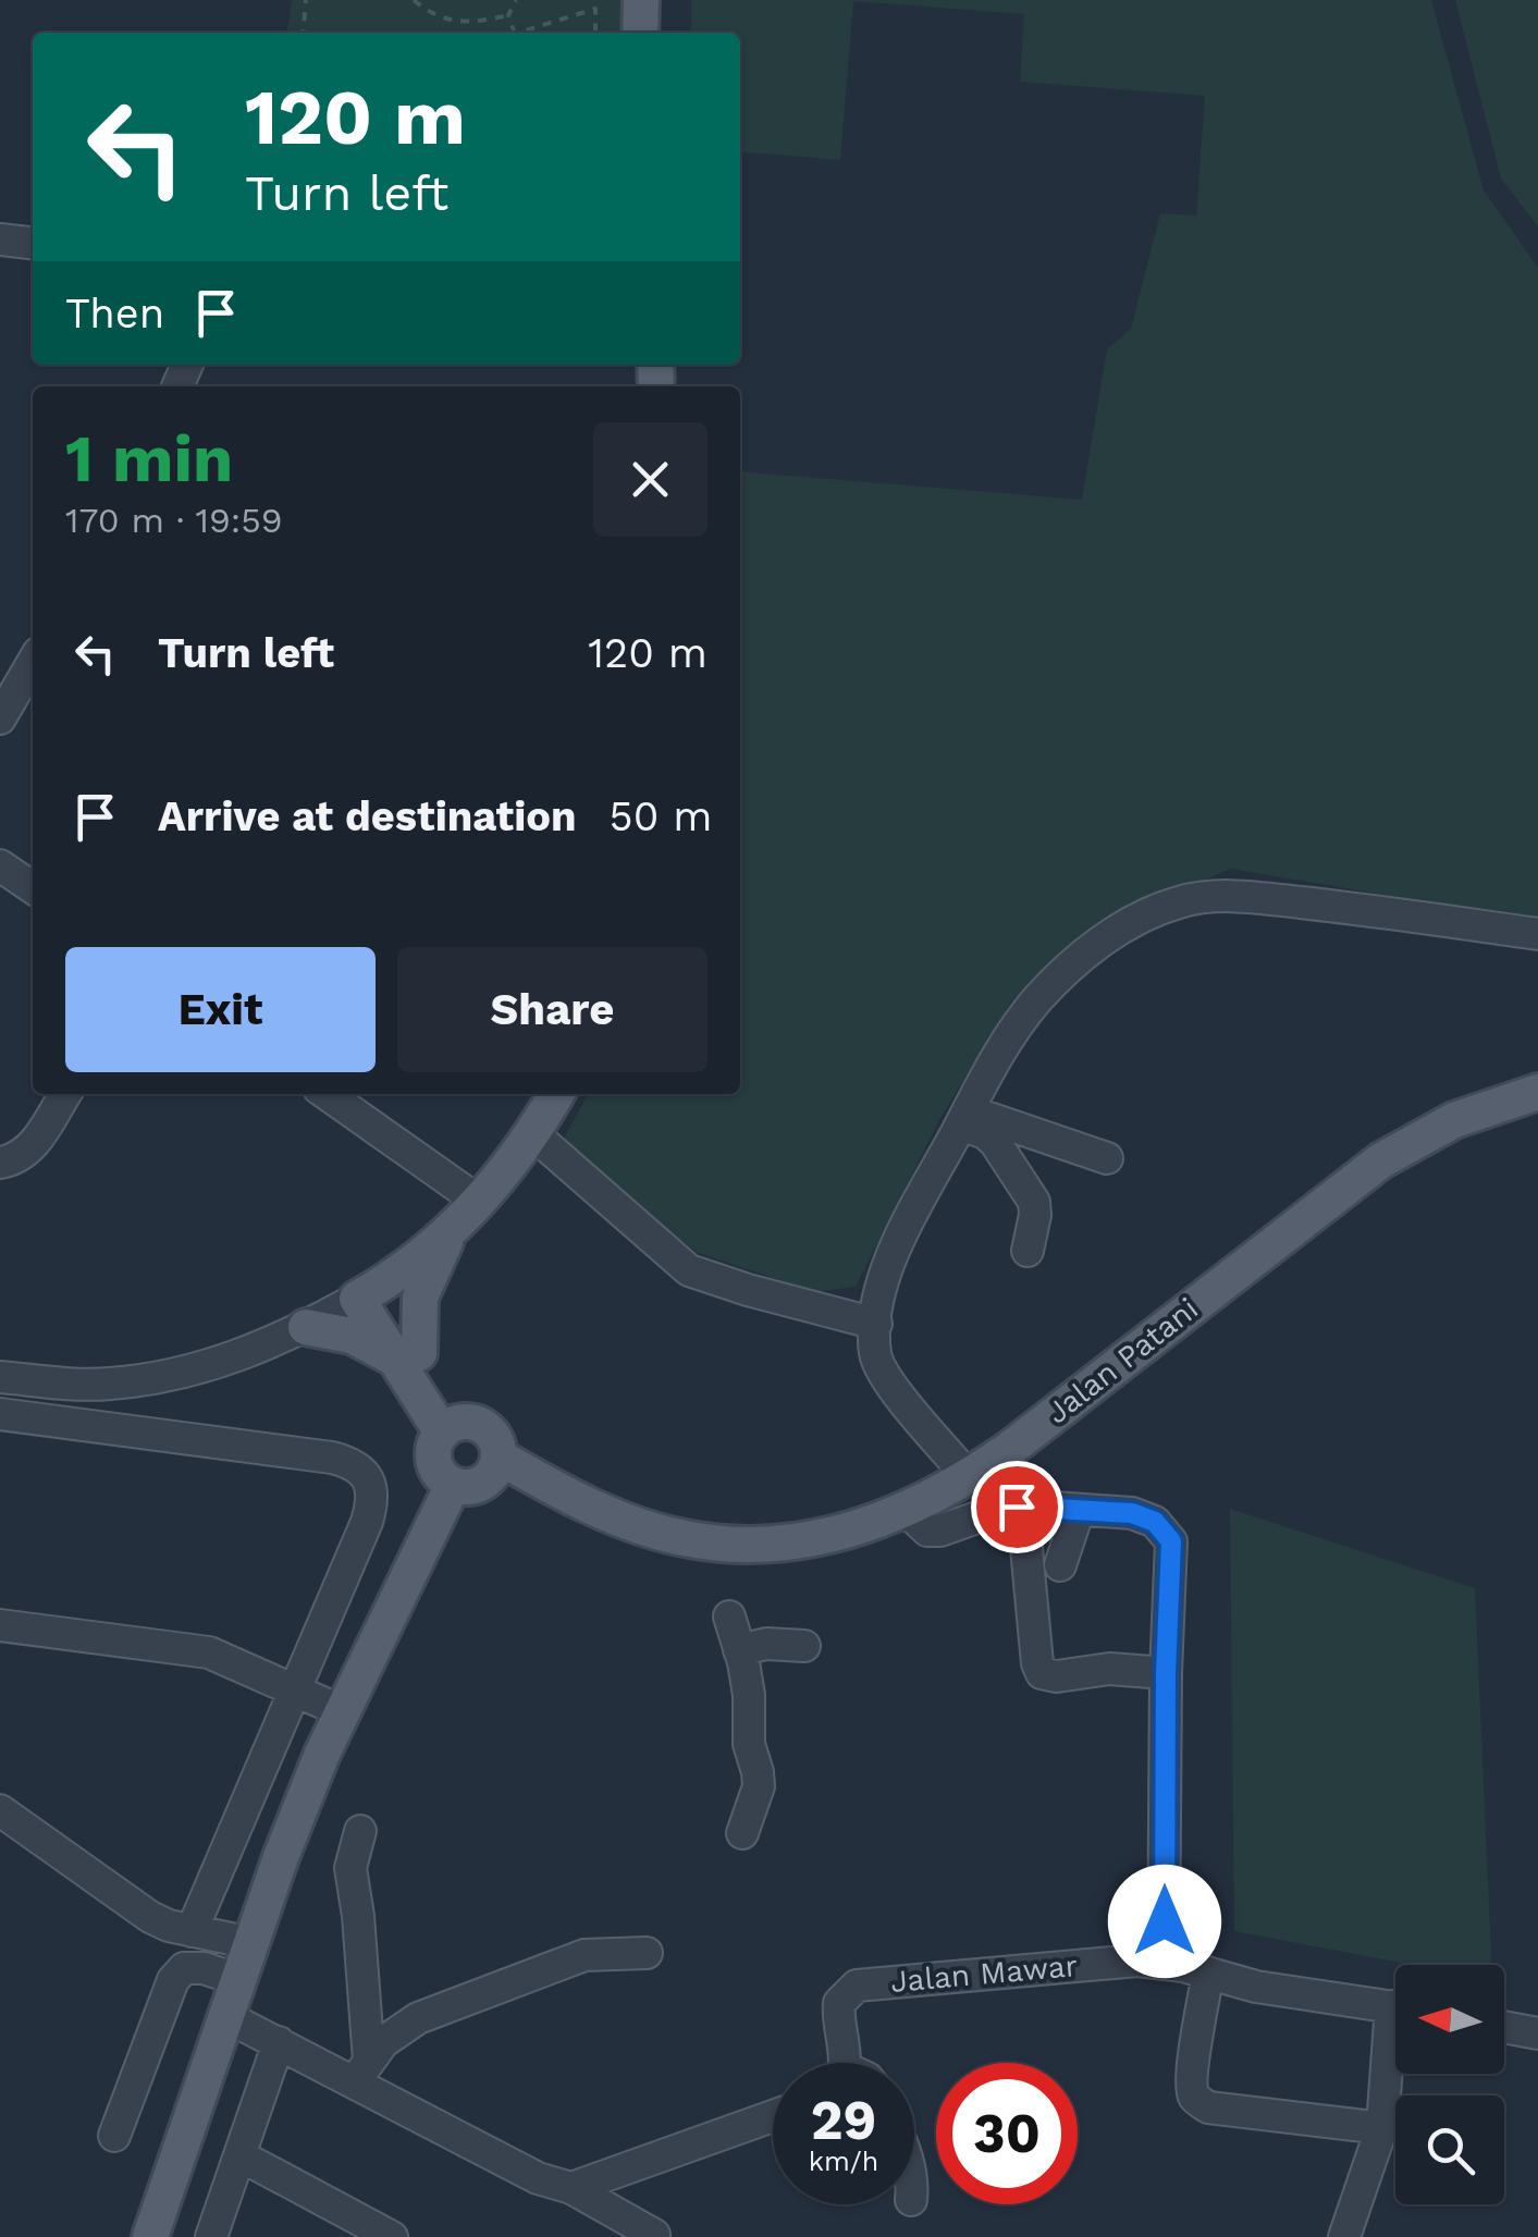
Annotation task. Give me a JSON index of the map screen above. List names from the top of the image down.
{
  "streets": {
    "main road": ["Jalan Patani"],
    "street": ["Jalan Mawar"]
  },
  "north": "left",
  "page": {
    "turn": ["120 m", "Turn left"],
    "then": "Then",
    "heading": ["1 min", "170 m · 19:59"],
    "list": [
      {
        "name": "Turn left",
        "value": "120 m"
      },
      {
        "name": "Arrive at destination",
        "value": "50 m"
      }
    ],
    "buttons": ["Exit", "Share"],
    "speed": "29 km/h",
    "limit": "30"
  }
}
